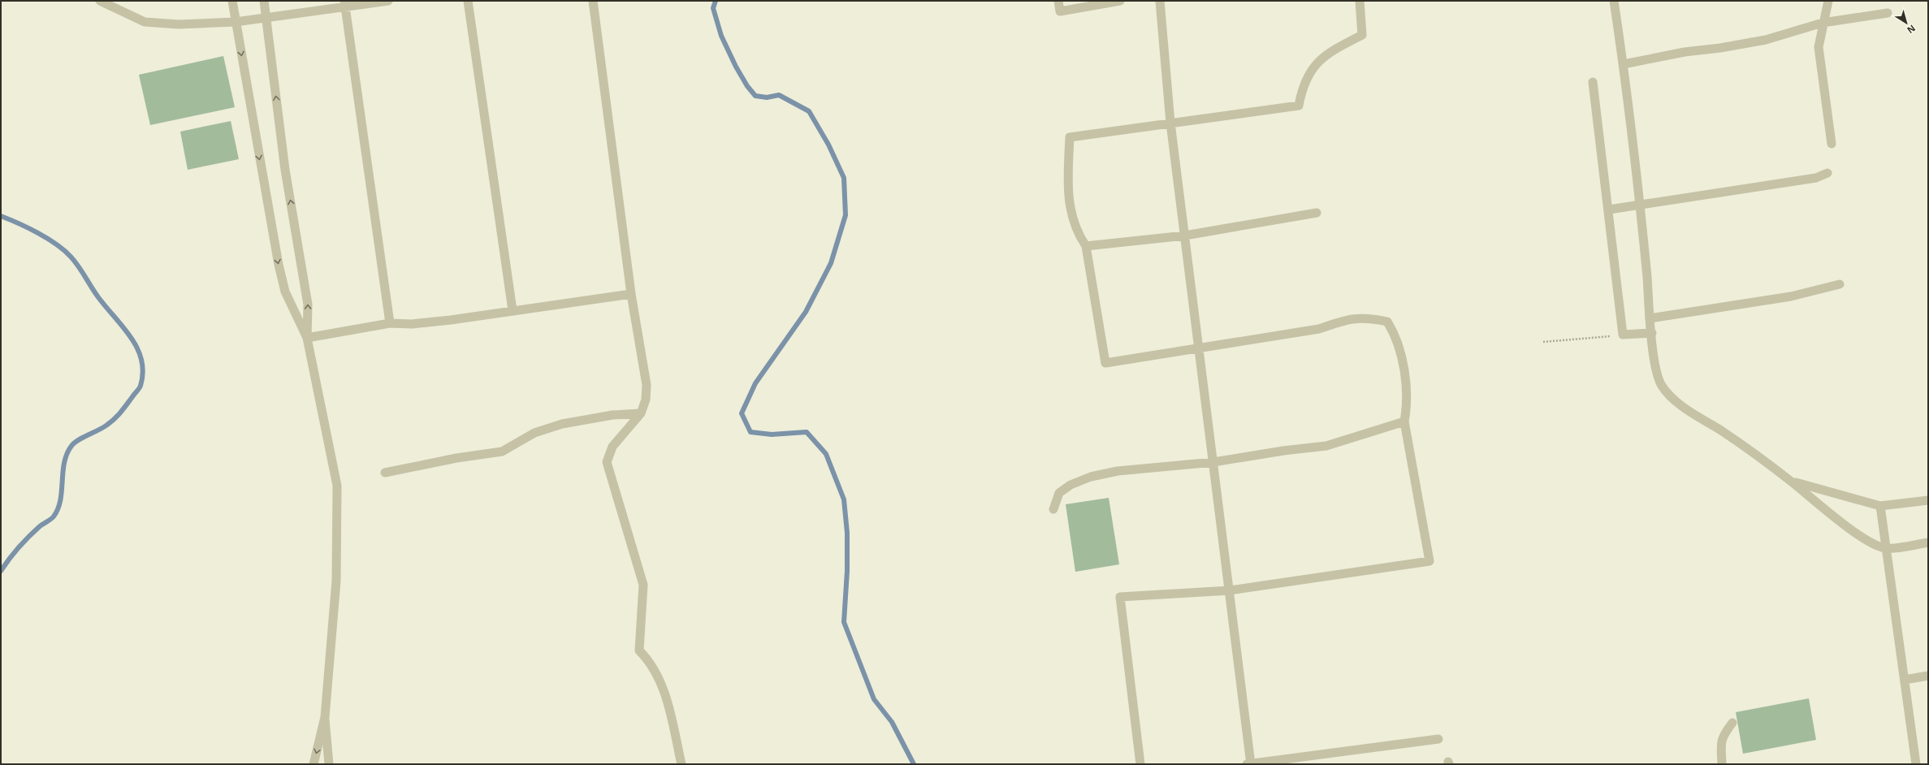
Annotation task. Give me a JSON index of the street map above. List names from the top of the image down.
{
  "north": "bottom right"
}
